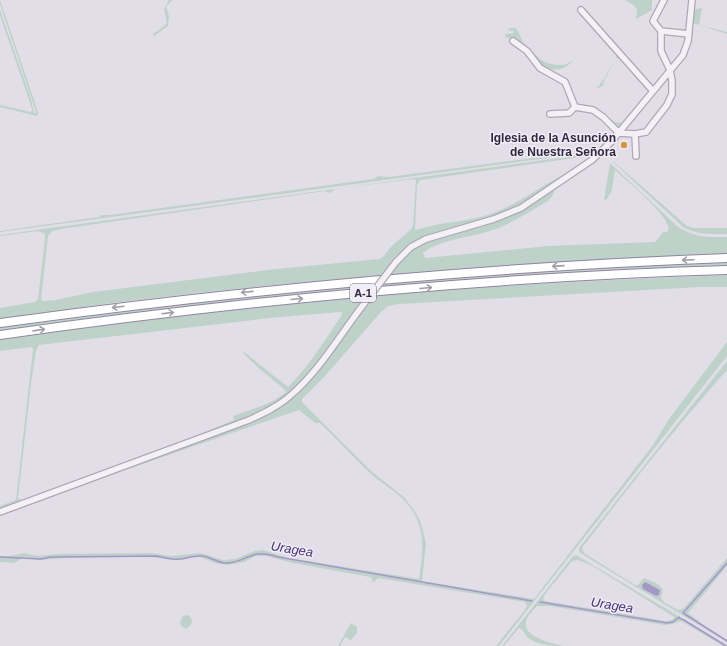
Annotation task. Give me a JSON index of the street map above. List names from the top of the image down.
{
  "streets": {
    "highway": ["A-1"]
  },
  "water": ["Uragea"],
  "places": ["Iglesia de la Asunción de Nuestra Señora"]
}
